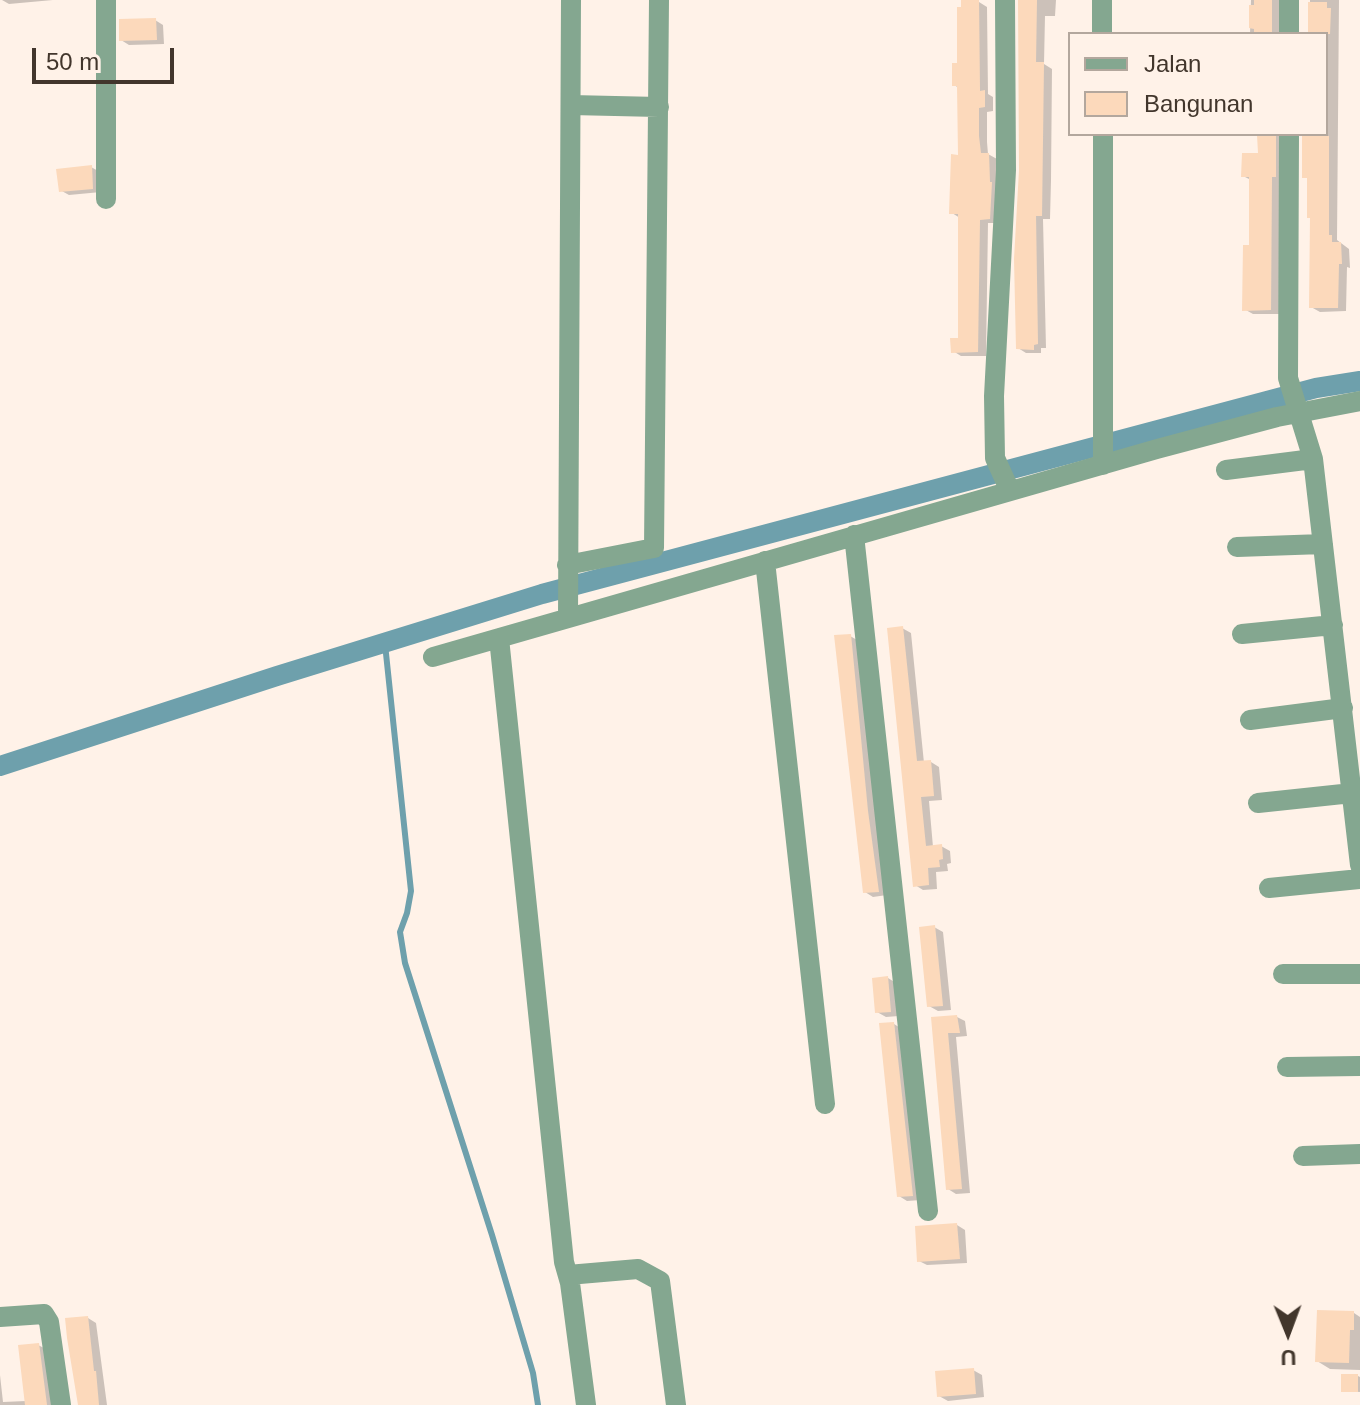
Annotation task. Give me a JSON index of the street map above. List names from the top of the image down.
{
  "legend": ["Jalan", "Bangunan"],
  "scale_bar": "50 m",
  "north": "bottom"
}
